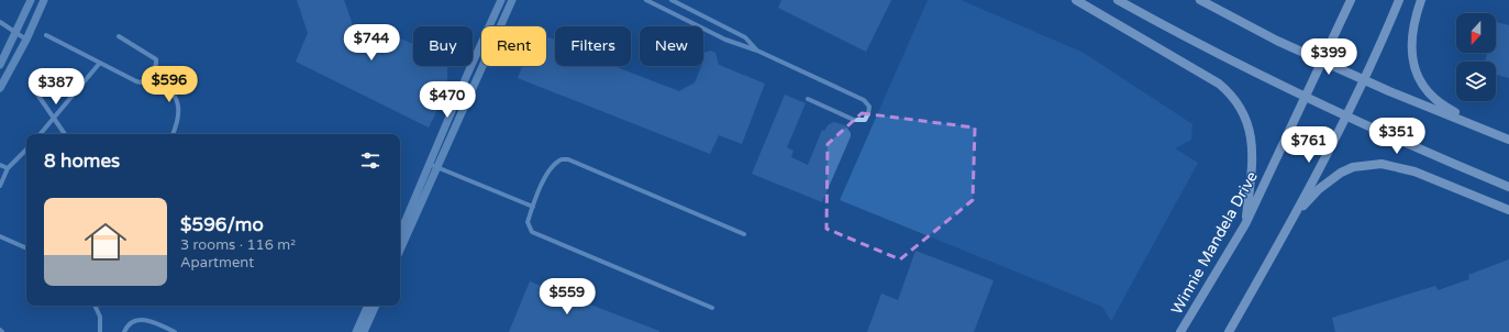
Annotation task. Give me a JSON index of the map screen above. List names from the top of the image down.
{
  "streets": {
    "main road": ["Winnie Mandela Drive"]
  },
  "north": "bottom",
  "page": {
    "price": [
      "$744",
      "$399",
      "$596",
      "$387",
      "$470",
      "$351",
      "$761",
      "$559"
    ],
    "chip": [
      "Buy",
      "Rent",
      "Filters",
      "New"
    ],
    "heading": "8 homes",
    "list": [
      {
        "name": "$596/mo",
        "note": "3 rooms · 116 m² · Apartment"
      }
    ]
  }
}
